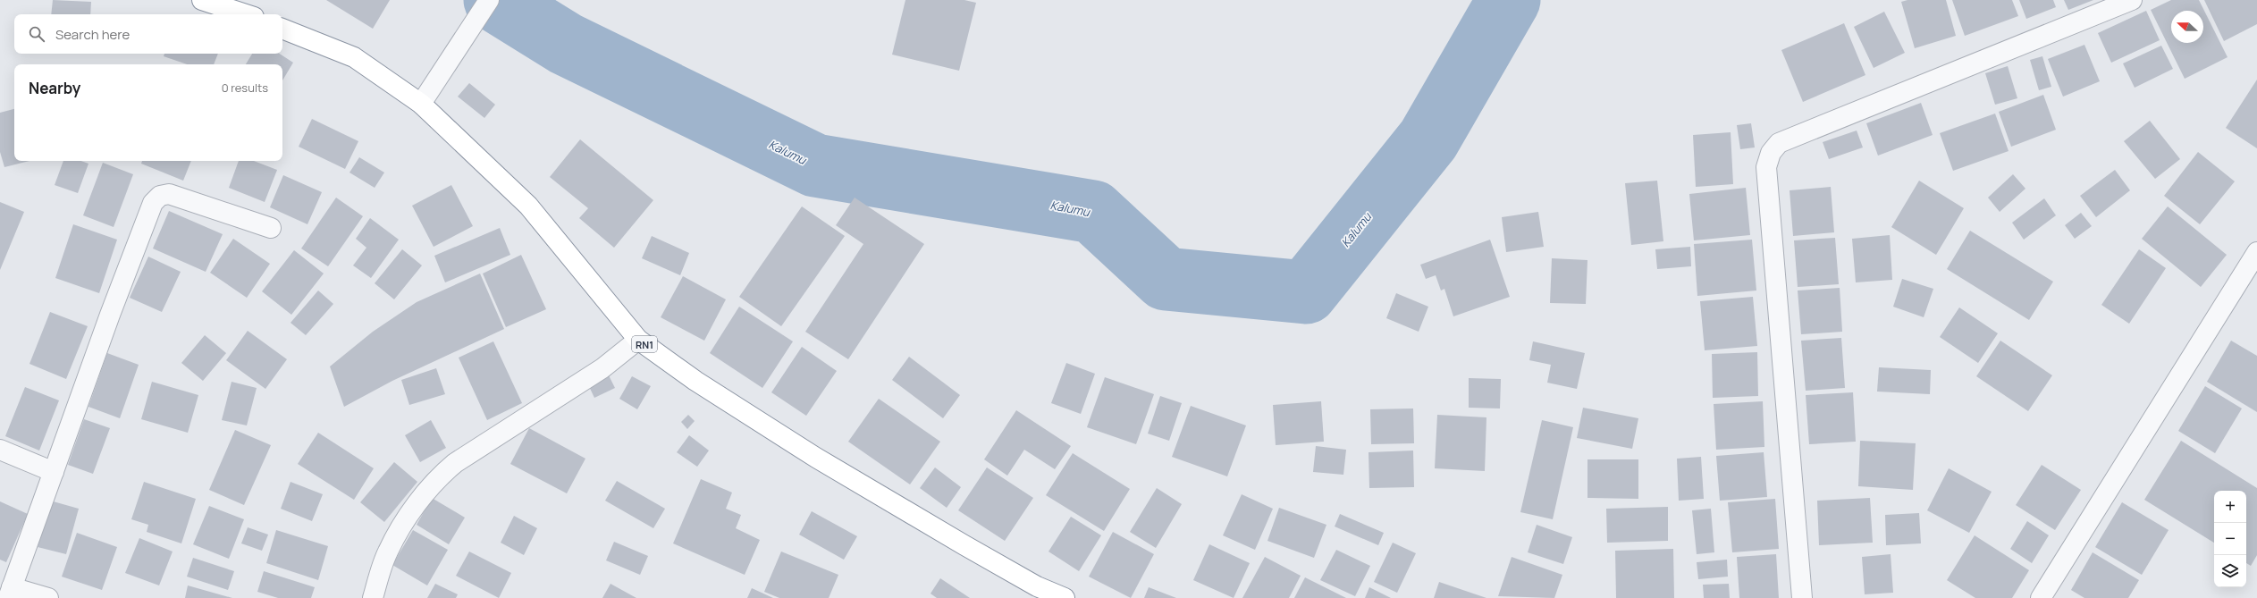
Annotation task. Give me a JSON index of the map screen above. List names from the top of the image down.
{
  "streets": {
    "highway": ["RN1"]
  },
  "water": ["Kalumu"],
  "north": "left",
  "page": {
    "search": "Search here",
    "heading": ["Nearby", "0 results"],
    "map_buttons": ["+", "−"]
  }
}
